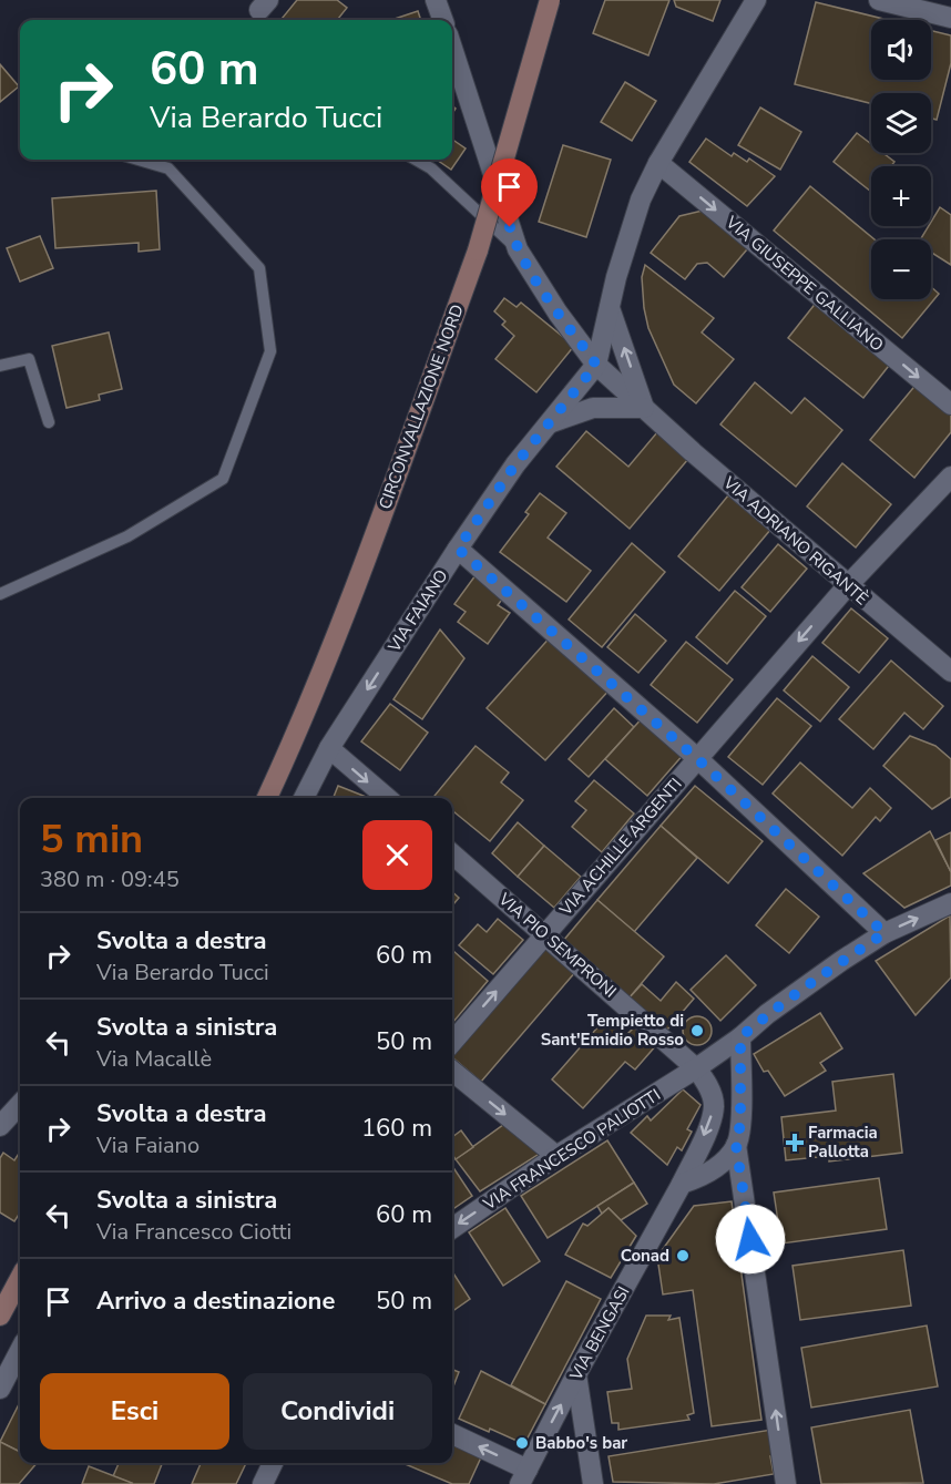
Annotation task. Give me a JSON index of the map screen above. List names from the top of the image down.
{
  "streets": {
    "main road": ["CIRCONVALLAZIONE NORD"],
    "street": [
      "VIA GIUSEPPE GALLIANO",
      "VIA ADRIANO RIGANTÈ",
      "VIA FAIANO",
      "VIA ACHILLE ARGENTI",
      "VIA PIO SEMPRONI",
      "VIA FRANCESCO PALIOTTI",
      "VIA BENGASI"
    ]
  },
  "crossings": [
    ["VIA ADRIANO RIGANTÈ", "VIA FAIANO"],
    ["VIA ADRIANO RIGANTÈ", "VIA ACHILLE ARGENTI"],
    ["VIA ACHILLE ARGENTI", "VIA PIO SEMPRONI"],
    ["VIA PIO SEMPRONI", "VIA FRANCESCO PALIOTTI"],
    ["VIA PIO SEMPRONI", "VIA BENGASI"],
    ["VIA FRANCESCO PALIOTTI", "VIA BENGASI"]
  ],
  "one_way": ["VIA GIUSEPPE GALLIANO", "VIA FAIANO"],
  "places": {
    "other": ["Tempietto di Sant'Emidio Rosso", "Conad", "Babbo's bar"],
    "health": ["Farmacia Pallotta"]
  },
  "page": {
    "map_buttons": ["+", "−"],
    "turn": ["60 m", "Via Berardo Tucci"],
    "heading": ["5 min", "380 m · 09:45"],
    "list": [
      {
        "name": "Svolta a destra",
        "note": "Via Berardo Tucci",
        "value": "60 m"
      },
      {
        "name": "Svolta a sinistra",
        "note": "Via Macallè",
        "value": "50 m"
      },
      {
        "name": "Svolta a destra",
        "note": "Via Faiano",
        "value": "160 m"
      },
      {
        "name": "Svolta a sinistra",
        "note": "Via Francesco Ciotti",
        "value": "60 m"
      },
      {
        "name": "Arrivo a destinazione",
        "value": "50 m"
      }
    ],
    "buttons": ["Esci", "Condividi"]
  }
}
